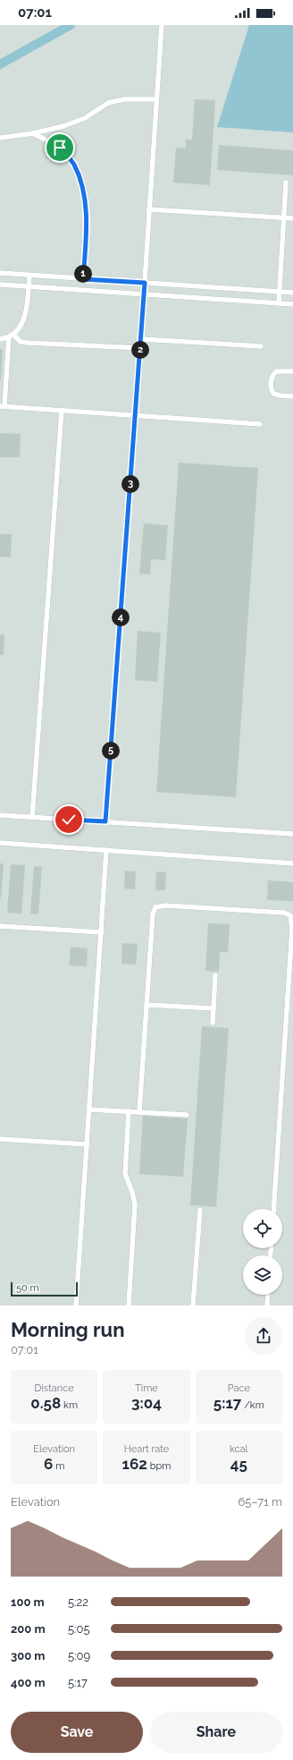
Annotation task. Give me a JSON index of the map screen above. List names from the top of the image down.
{
  "scale_bar": "50 m",
  "page": {
    "status": "07:01",
    "pins": [
      "1",
      "2",
      "3",
      "4",
      "5"
    ],
    "scale": "50 m",
    "heading": ["Morning run", "07:01"],
    "stats": [
      ["Distance", "0.58 km"],
      ["Time", "3:04"],
      ["Pace", "5:17 /km"],
      ["Elevation", "6 m"],
      ["Heart rate", "162 bpm"],
      ["kcal", "45"]
    ],
    "chart": ["Elevation", "65–71 m"],
    "list": [
      {
        "name": "100 m",
        "note": "5:22"
      },
      {
        "name": "200 m",
        "note": "5:05"
      },
      {
        "name": "300 m",
        "note": "5:09"
      },
      {
        "name": "400 m",
        "note": "5:17"
      }
    ],
    "buttons": ["Save", "Share"]
  }
}
